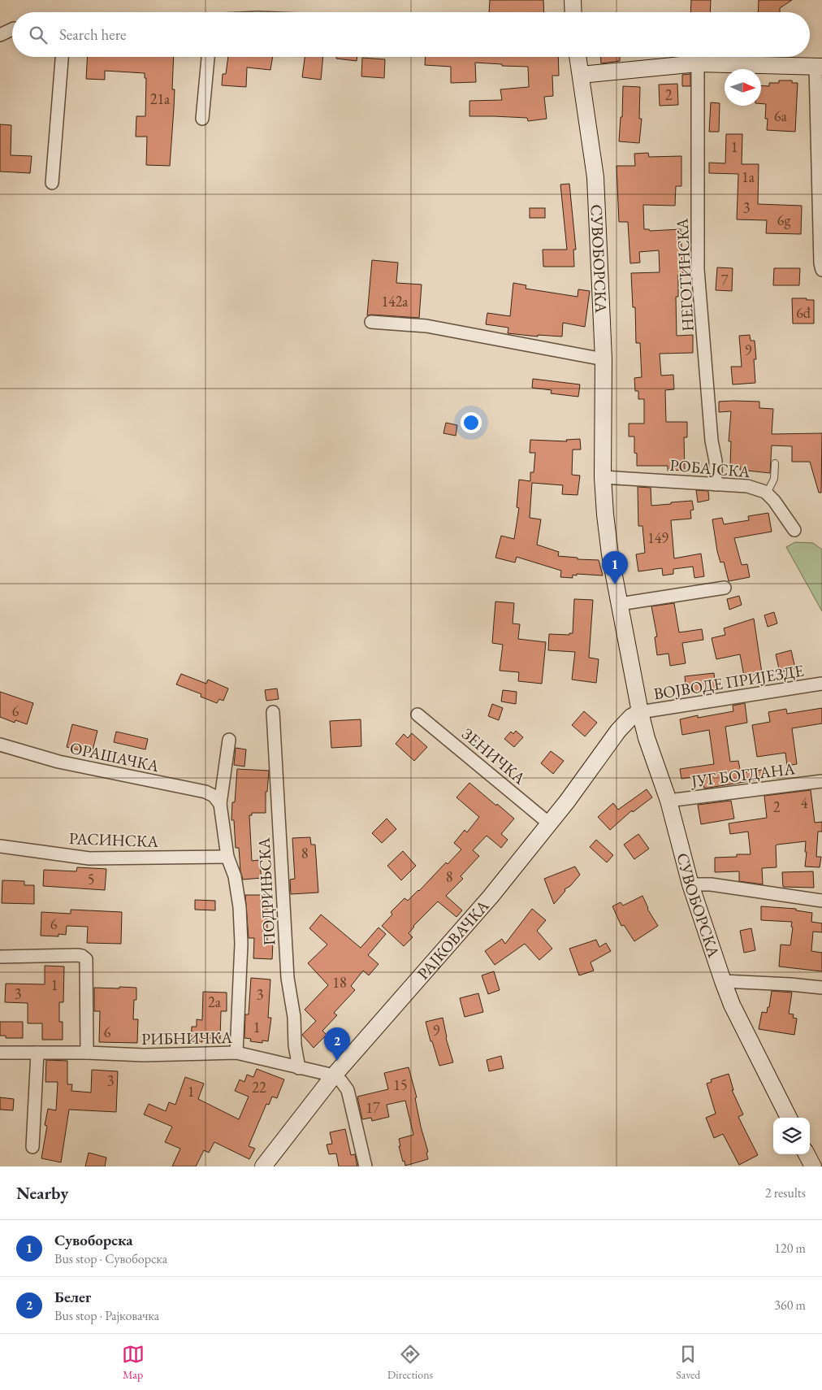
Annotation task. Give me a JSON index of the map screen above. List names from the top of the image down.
{
  "streets": {
    "main road": ["СУВОБОРСКА", "РАЈКОВАЧКА"],
    "street": [
      "НЕГОТИНСКА",
      "РОБАЈСКА",
      "ВОЈВОДЕ ПРИЈЕЗДЕ",
      "ЗЕНИЧКА",
      "ОРАШАЧКА",
      "ЈУГ БОГДАНА",
      "РАСИНСКА",
      "ПОДРИЊСКА",
      "РИБНИЧКА"
    ]
  },
  "crossings": [
    ["СУВОБОРСКА", "РОБАЈСКА"],
    ["СУВОБОРСКА", "ВОЈВОДЕ ПРИЈЕЗДЕ"],
    ["СУВОБОРСКА", "ЈУГ БОГДАНА"],
    ["СУВОБОРСКА", "РАЈКОВАЧКА"],
    ["НЕГОТИНСКА", "РОБАЈСКА"],
    ["ВОЈВОДЕ ПРИЈЕЗДЕ", "РАЈКОВАЧКА"],
    ["ЗЕНИЧКА", "РАЈКОВАЧКА"],
    ["ОРАШАЧКА", "ПОДРИЊСКА"],
    ["РАСИНСКА", "ПОДРИЊСКА"],
    ["ПОДРИЊСКА", "РИБНИЧКА"],
    ["РАЈКОВАЧКА", "РИБНИЧКА"]
  ],
  "house_numbers": [
    "2",
    "21a",
    "6a",
    "1",
    "1a",
    "3",
    "6g",
    "7",
    "142a",
    "6đ",
    "9",
    "149",
    "6",
    "4",
    "2",
    "8",
    "8",
    "5",
    "6",
    "18",
    "1",
    "3",
    "3",
    "2a",
    "1",
    "9",
    "6",
    "3",
    "15",
    "22",
    "1",
    "17"
  ],
  "north": "right",
  "page": {
    "search": "Search here",
    "pins": ["1", "2"],
    "heading": ["Nearby", "2 results"],
    "list": [
      {
        "mark": "1",
        "name": "Сувоборска",
        "note": "Bus stop · Сувоборска",
        "value": "120 m"
      },
      {
        "mark": "2",
        "name": "Белег",
        "note": "Bus stop · Рајковачка",
        "value": "360 m"
      }
    ],
    "nav": ["Map", "Directions", "Saved"]
  }
}
